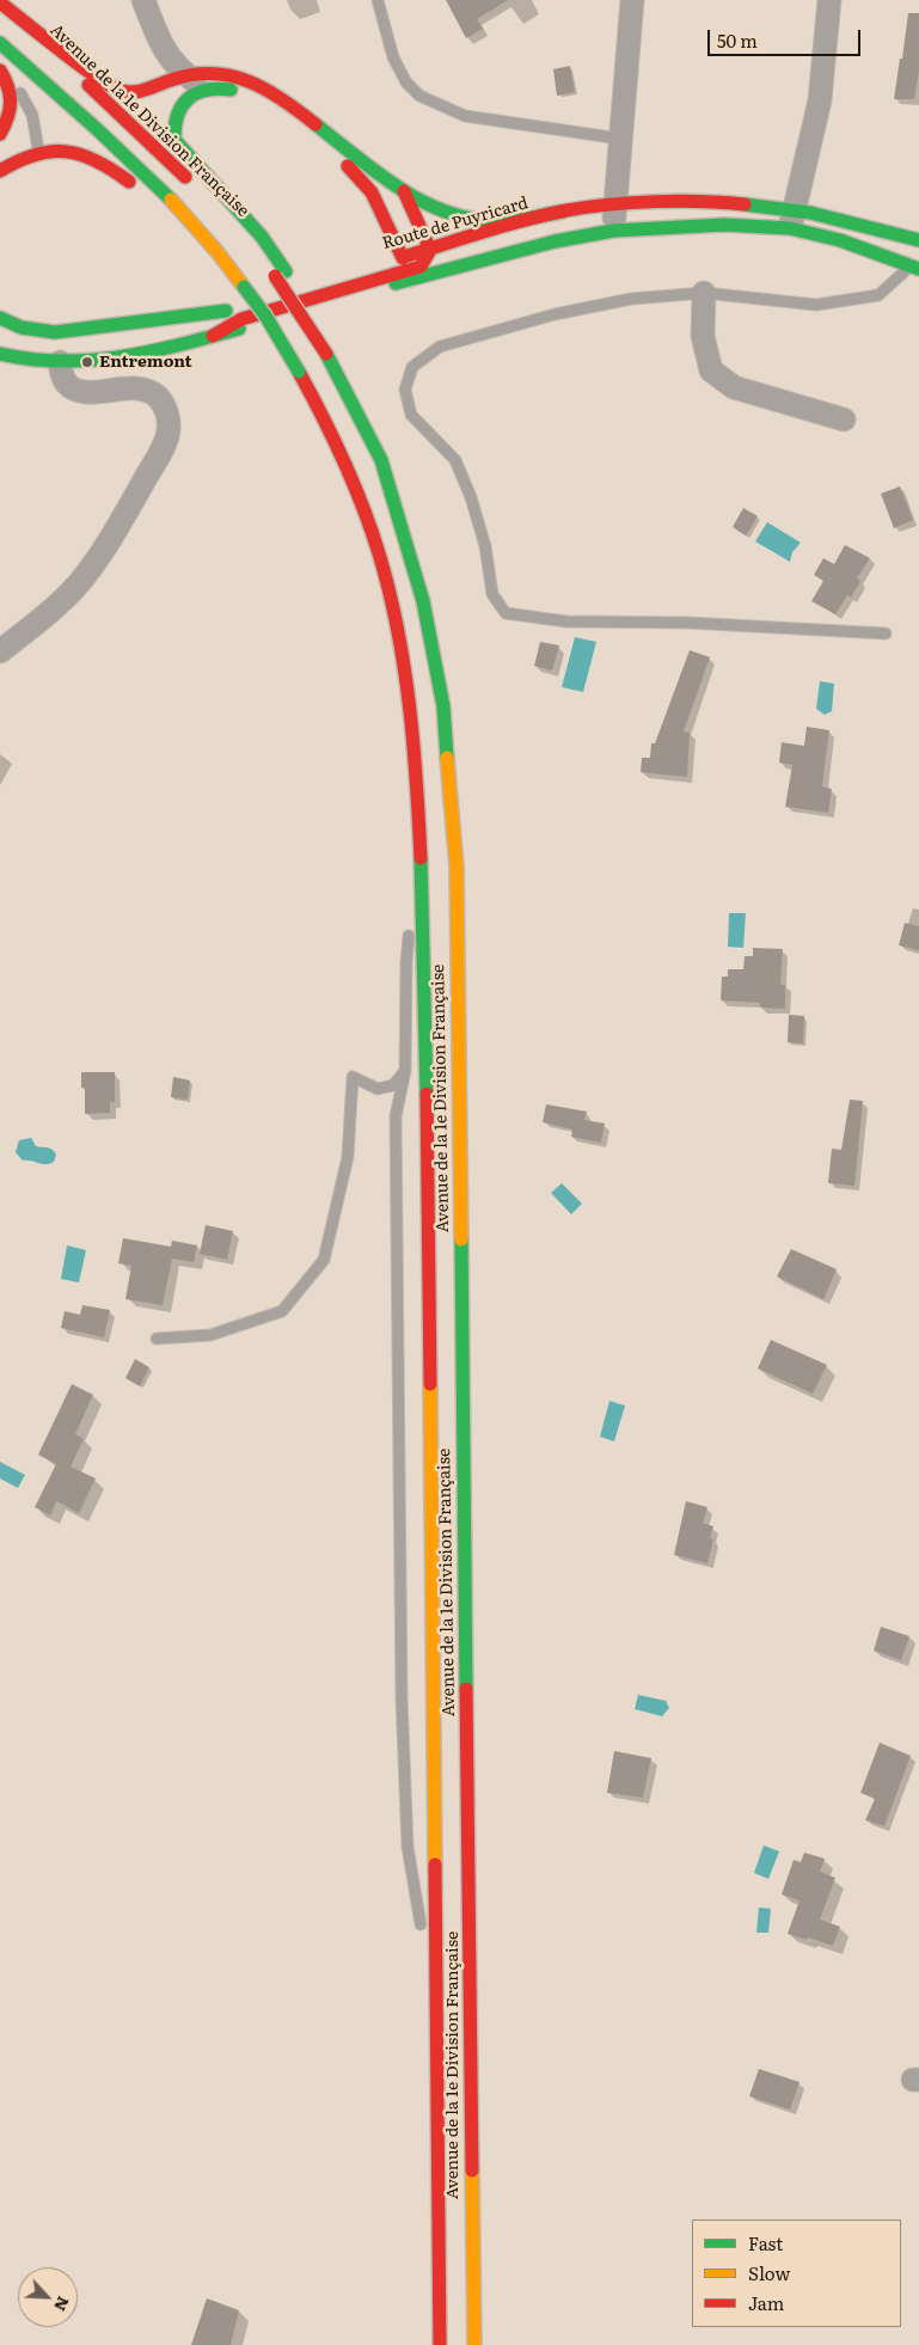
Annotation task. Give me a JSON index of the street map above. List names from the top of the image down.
{
  "streets": {
    "main road": ["Avenue de la 1e Division Française", "Route de Puyricard"]
  },
  "places": ["Entremont"],
  "legend": ["Fast", "Slow", "Jam"],
  "scale_bar": "50 m",
  "north": "bottom right"
}
